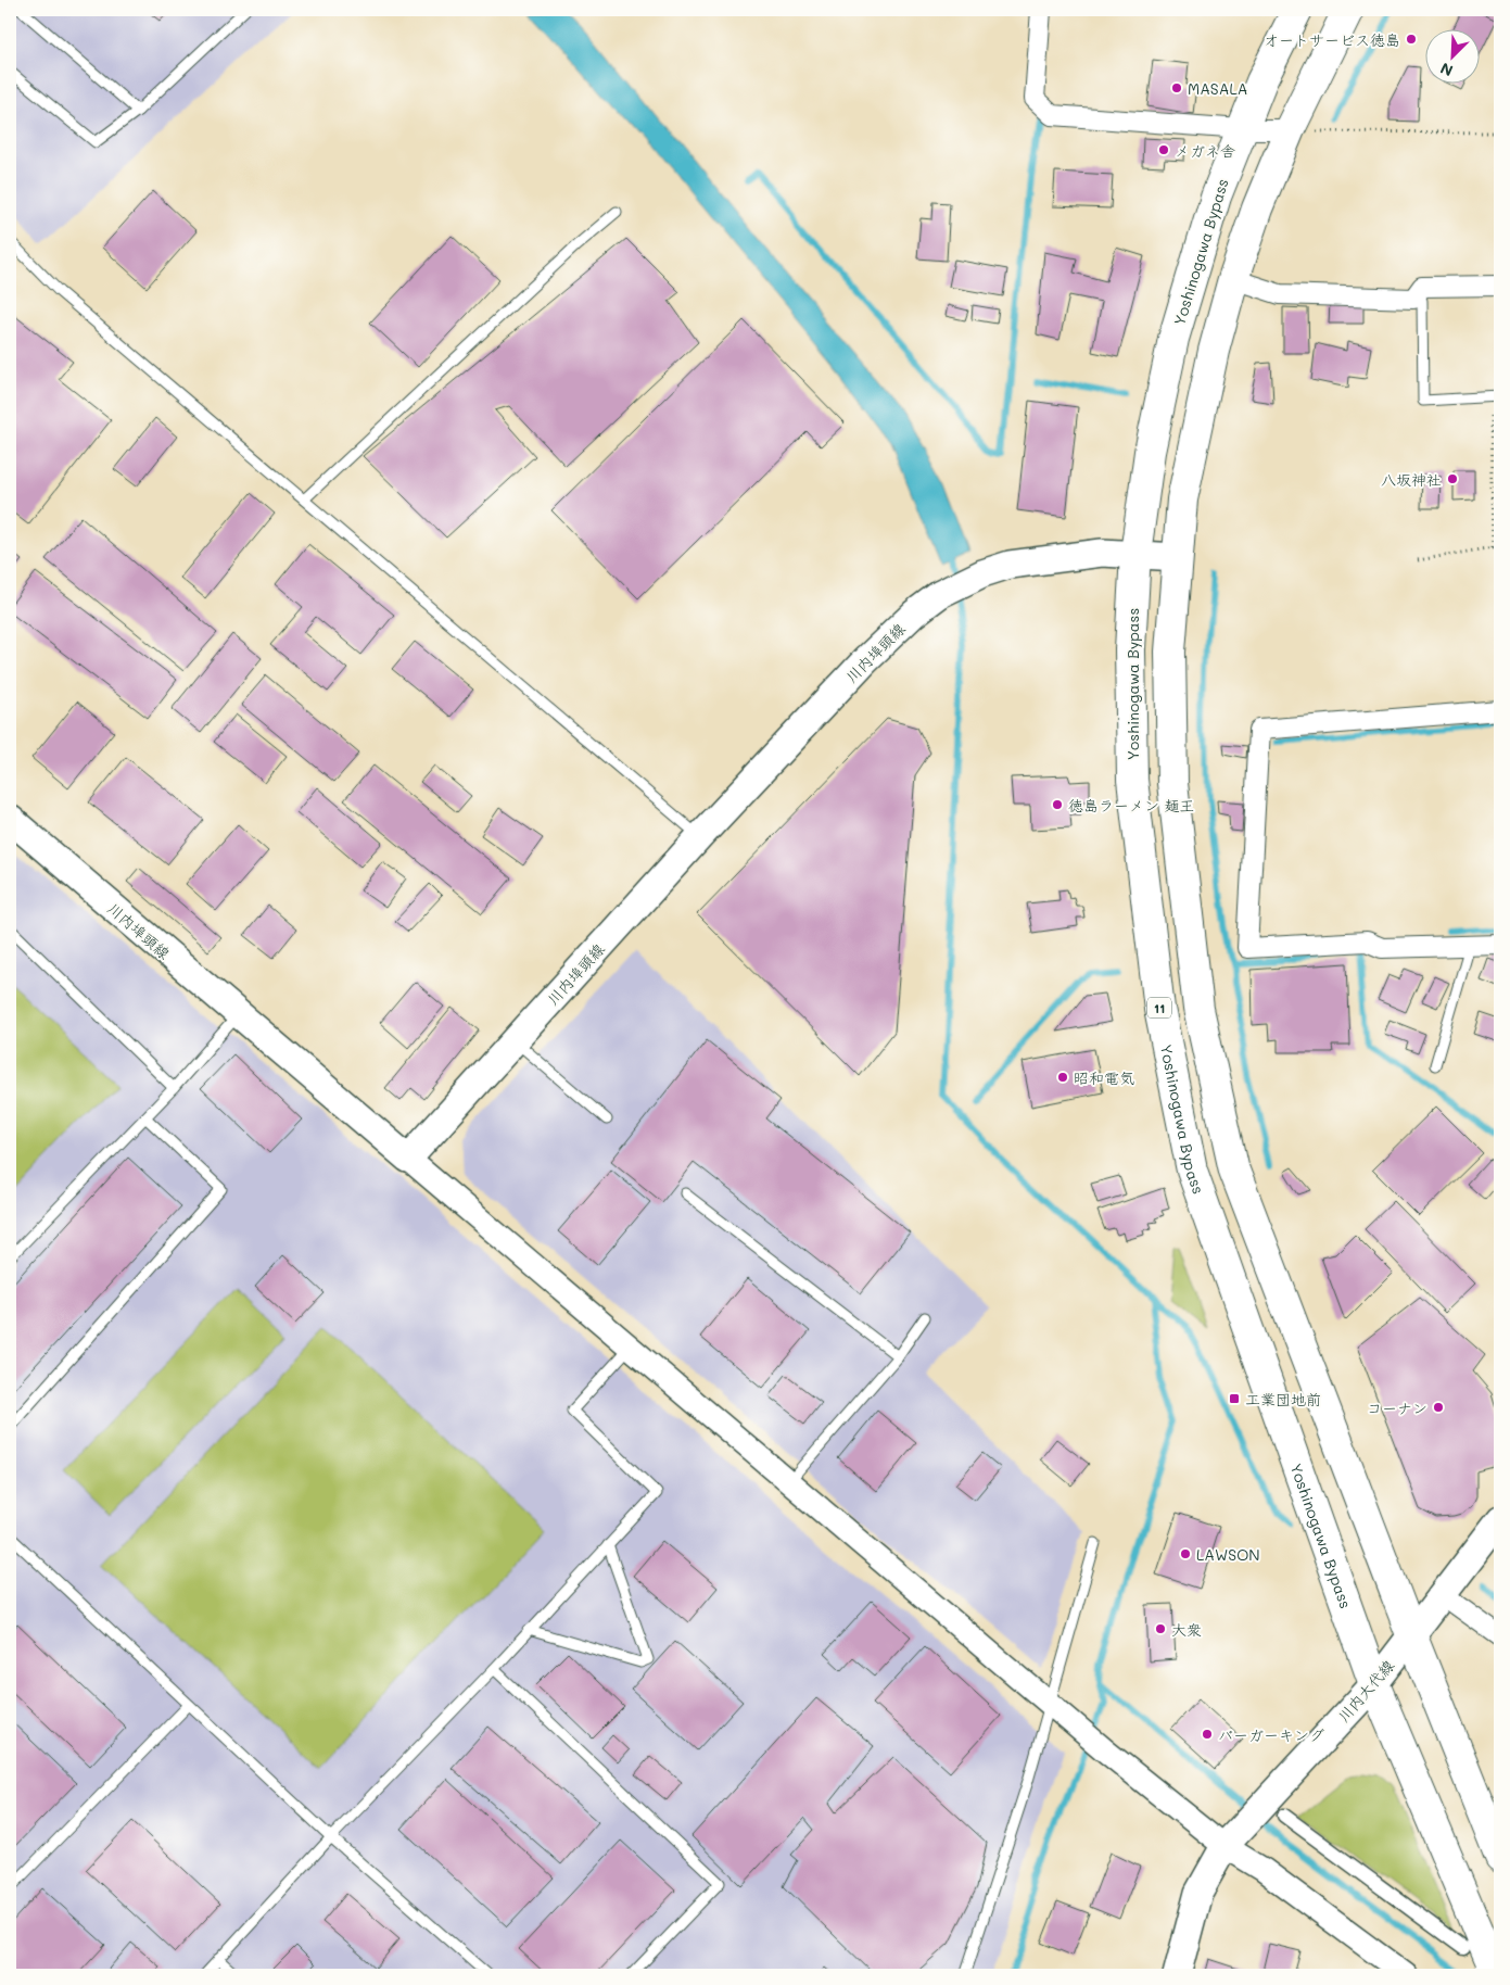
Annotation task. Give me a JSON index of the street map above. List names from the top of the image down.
{
  "streets": {
    "highway": ["Yoshinogawa Bypass", "11"],
    "main road": ["川内埠頭線", "川内大代線"]
  },
  "crossings": [
    ["Yoshinogawa Bypass", "川内埠頭線"],
    ["Yoshinogawa Bypass", "川内大代線"]
  ],
  "places": {
    "other": [
      "オートサービス徳島",
      "MASALA",
      "メガネ舎",
      "八坂神社",
      "徳島ラーメン 麺王",
      "昭和電気",
      "コーナン",
      "LAWSON",
      "大衆",
      "バーガーキング"
    ],
    "transit": ["工業団地前"]
  },
  "north": "bottom left"
}
